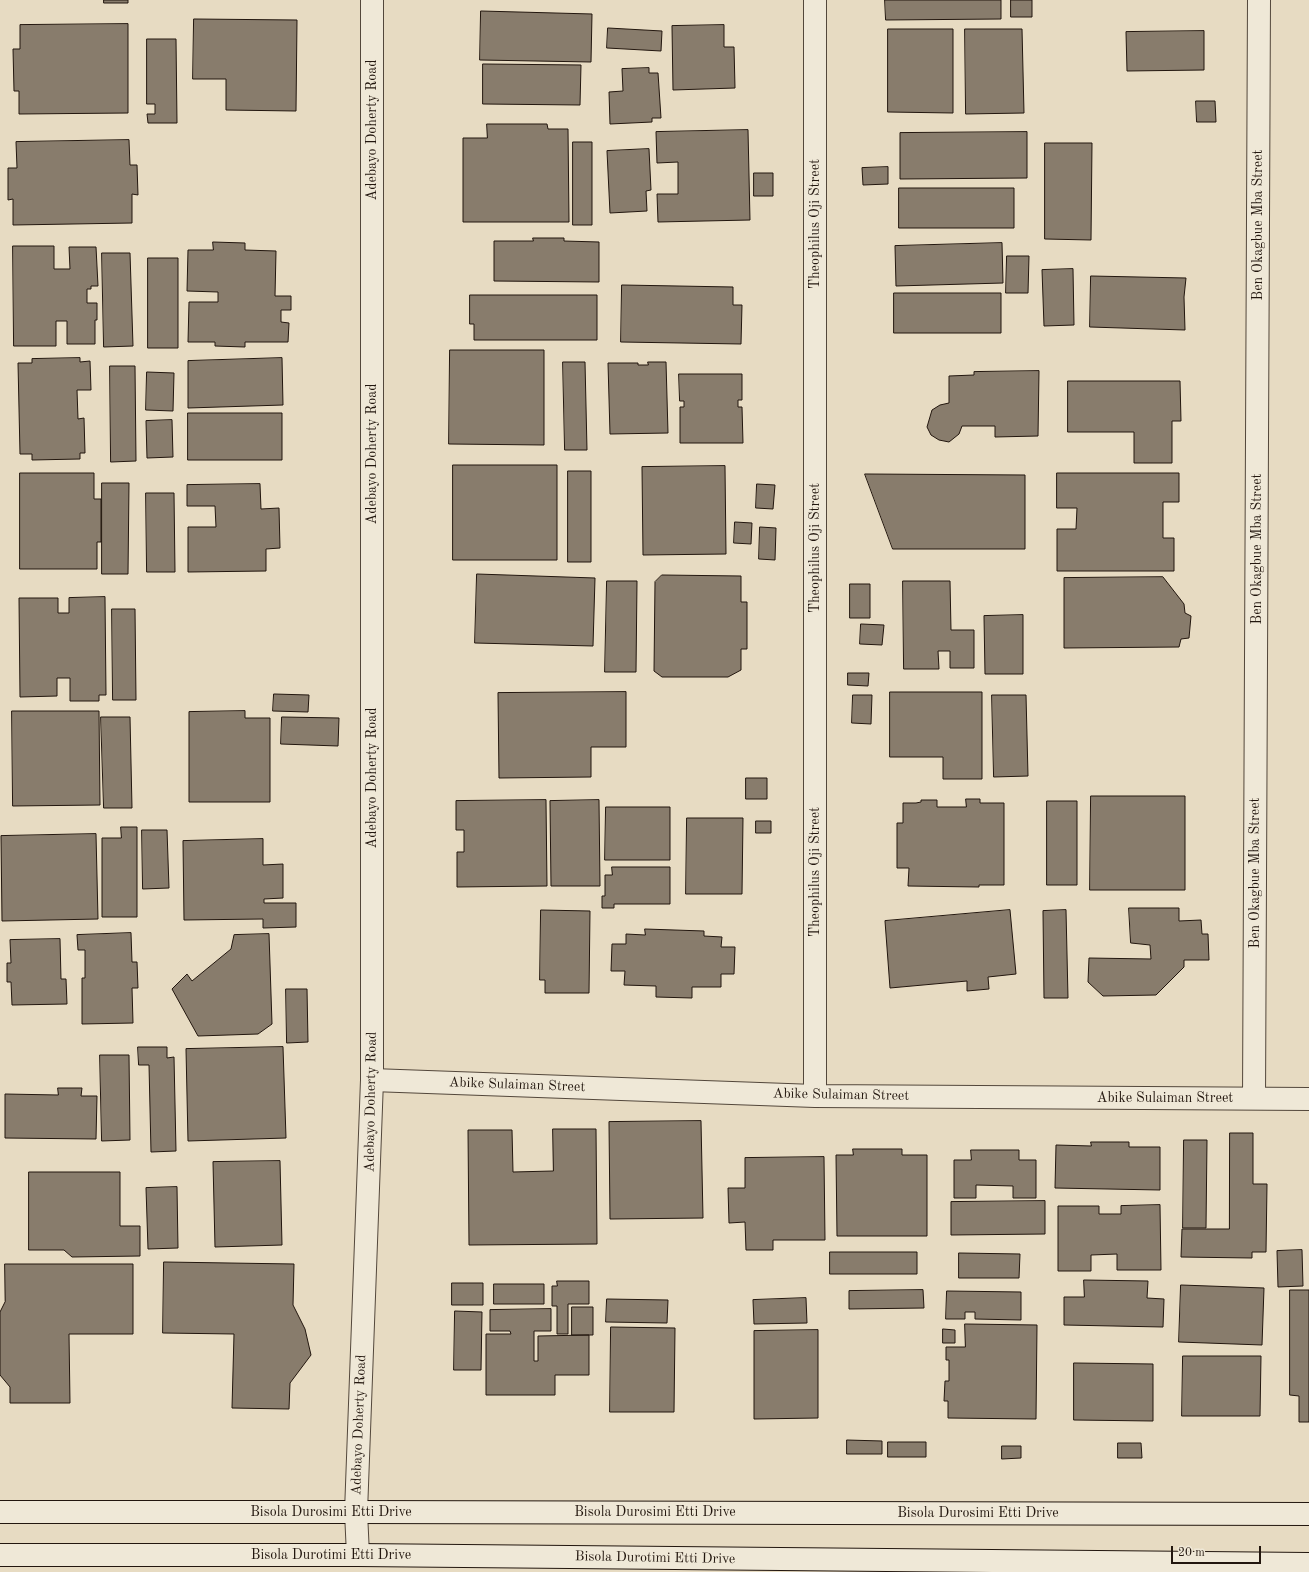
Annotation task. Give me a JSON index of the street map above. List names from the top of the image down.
{
  "streets": {
    "street": [
      "Adebayo Doherty Road",
      "Theophilus Oji Street",
      "Ben Okagbue Mba Street",
      "Abike Sulaiman Street",
      "Bisola Durosimi Etti Drive",
      "Bisola Durotimi Etti Drive"
    ]
  },
  "crossings": [
    ["Adebayo Doherty Road", "Abike Sulaiman Street"],
    ["Adebayo Doherty Road", "Bisola Durosimi Etti Drive"],
    ["Adebayo Doherty Road", "Bisola Durotimi Etti Drive"],
    ["Theophilus Oji Street", "Abike Sulaiman Street"],
    ["Ben Okagbue Mba Street", "Abike Sulaiman Street"]
  ],
  "scale_bar": "20 m"
}
